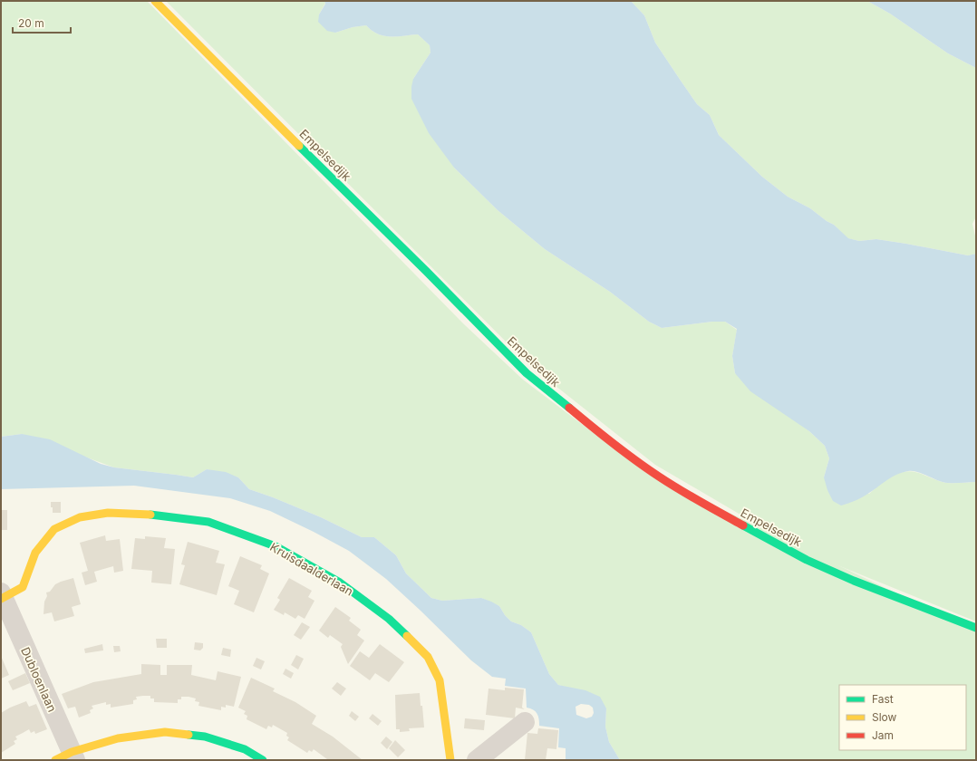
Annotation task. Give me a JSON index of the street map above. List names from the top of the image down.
{
  "streets": {
    "street": ["Empelsedijk", "Kruisdaalderlaan", "Dubloenlaan"]
  },
  "crossings": [
    ["Kruisdaalderlaan", "Dubloenlaan"]
  ],
  "legend": ["Fast", "Slow", "Jam"],
  "scale_bar": "20 m"
}
